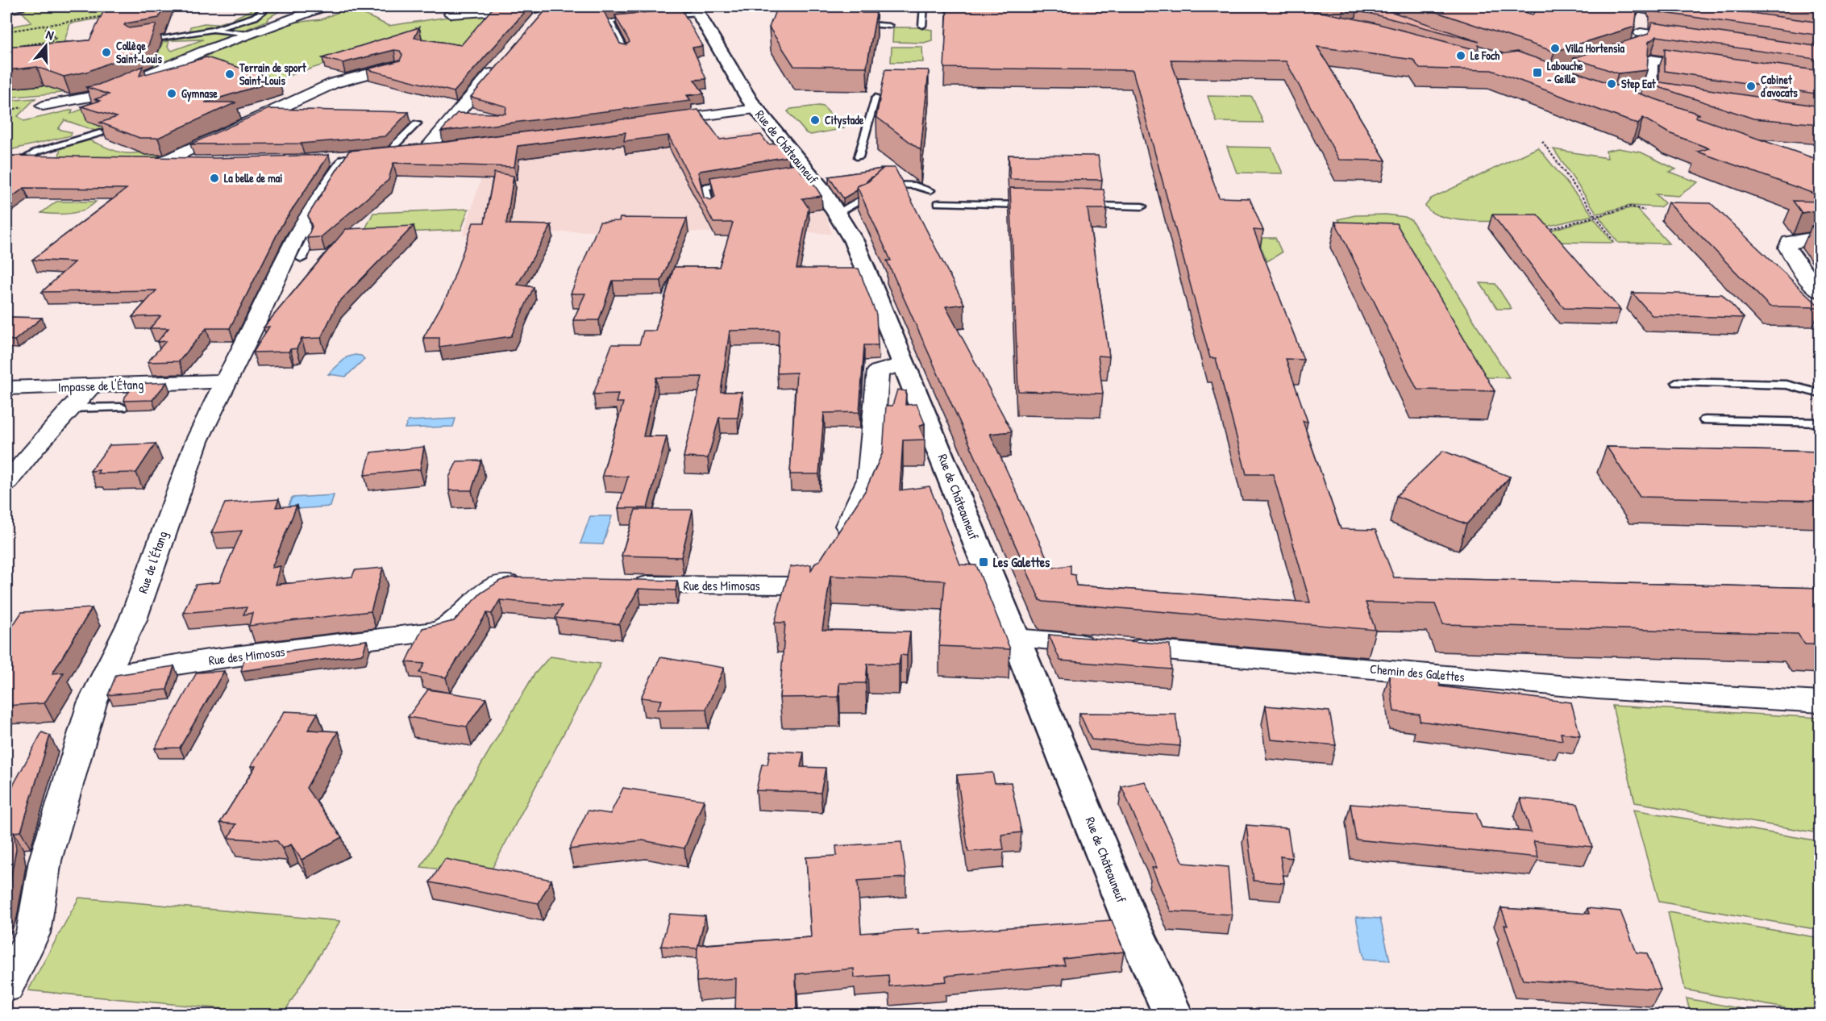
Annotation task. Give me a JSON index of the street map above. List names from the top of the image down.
{
  "streets": {
    "main road": ["Rue de Châteauneuf"],
    "street": [
      "Impasse de l'Étang",
      "Rue de l'Étang",
      "Rue des Mimosas",
      "Chemin des Galettes"
    ]
  },
  "crossings": [
    ["Rue de Châteauneuf", "Rue des Mimosas"],
    ["Rue de Châteauneuf", "Chemin des Galettes"],
    ["Impasse de l'Étang", "Rue de l'Étang"],
    ["Rue de l'Étang", "Rue des Mimosas"]
  ],
  "places": {
    "other": [
      "Villa Hortensia",
      "Collège Saint-Louis",
      "Le Foch",
      "Terrain de sport Saint-Louis",
      "Step Eat",
      "Cabinet d'avocats",
      "Gymnase",
      "Citystade",
      "La belle de mai"
    ],
    "transit": ["Labouche - Geille", "Les Galettes"]
  },
  "north": "top"
}
